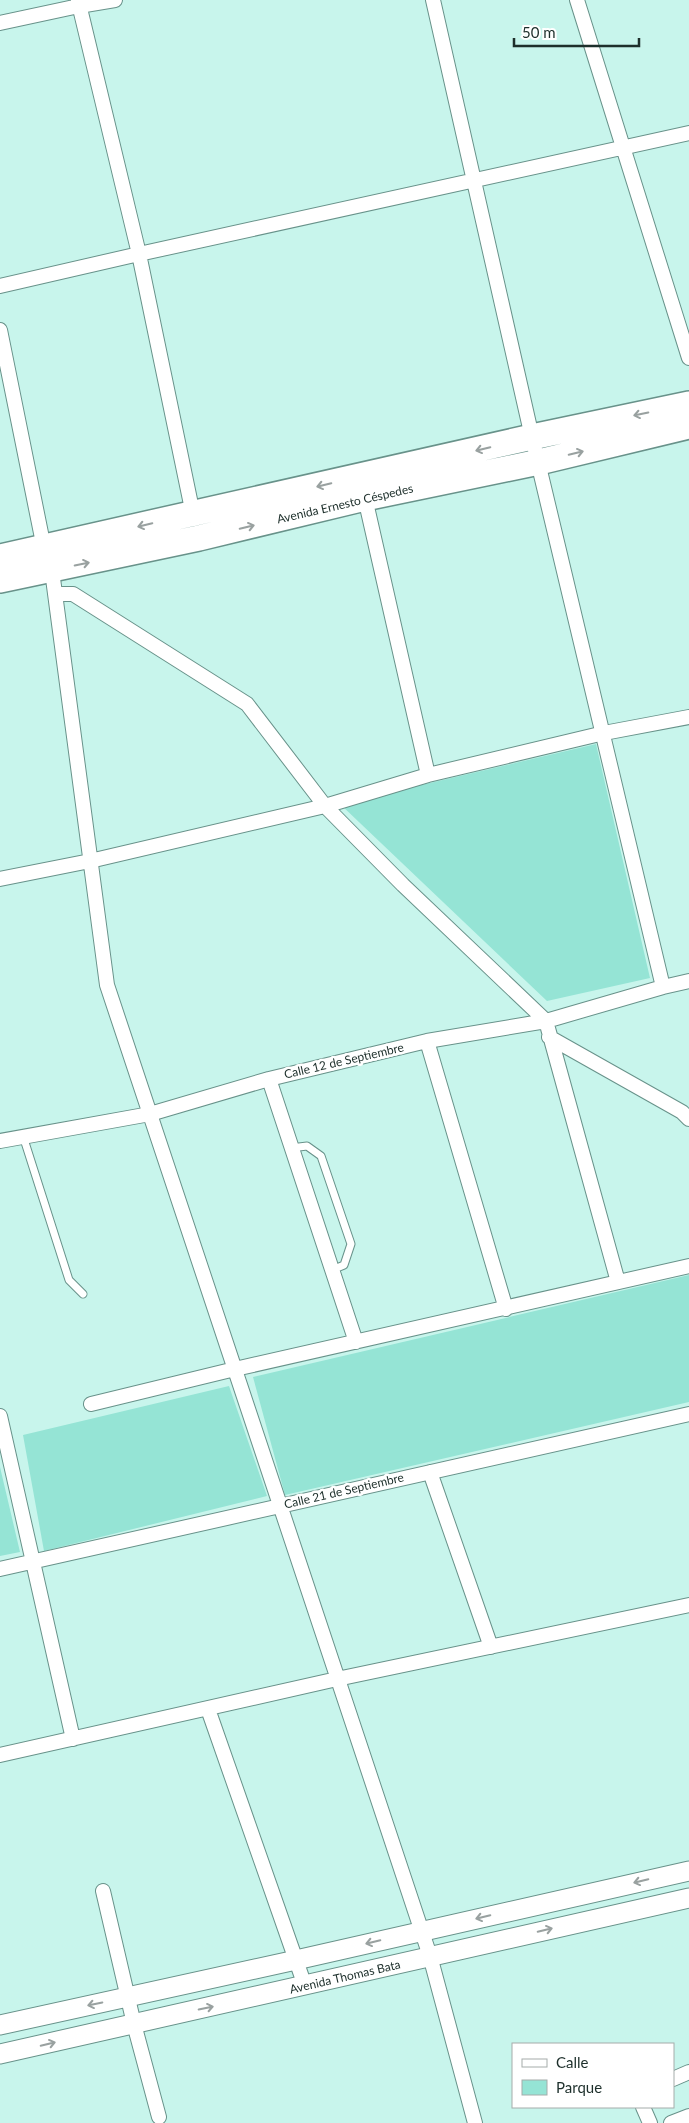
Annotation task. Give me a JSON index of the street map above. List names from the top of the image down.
{
  "streets": {
    "highway": ["Avenida Ernesto Céspedes"],
    "main road": ["Avenida Thomas Bata"],
    "street": ["Calle 12 de Septiembre", "Calle 21 de Septiembre"]
  },
  "legend": ["Calle", "Parque"],
  "scale_bar": "50 m"
}
